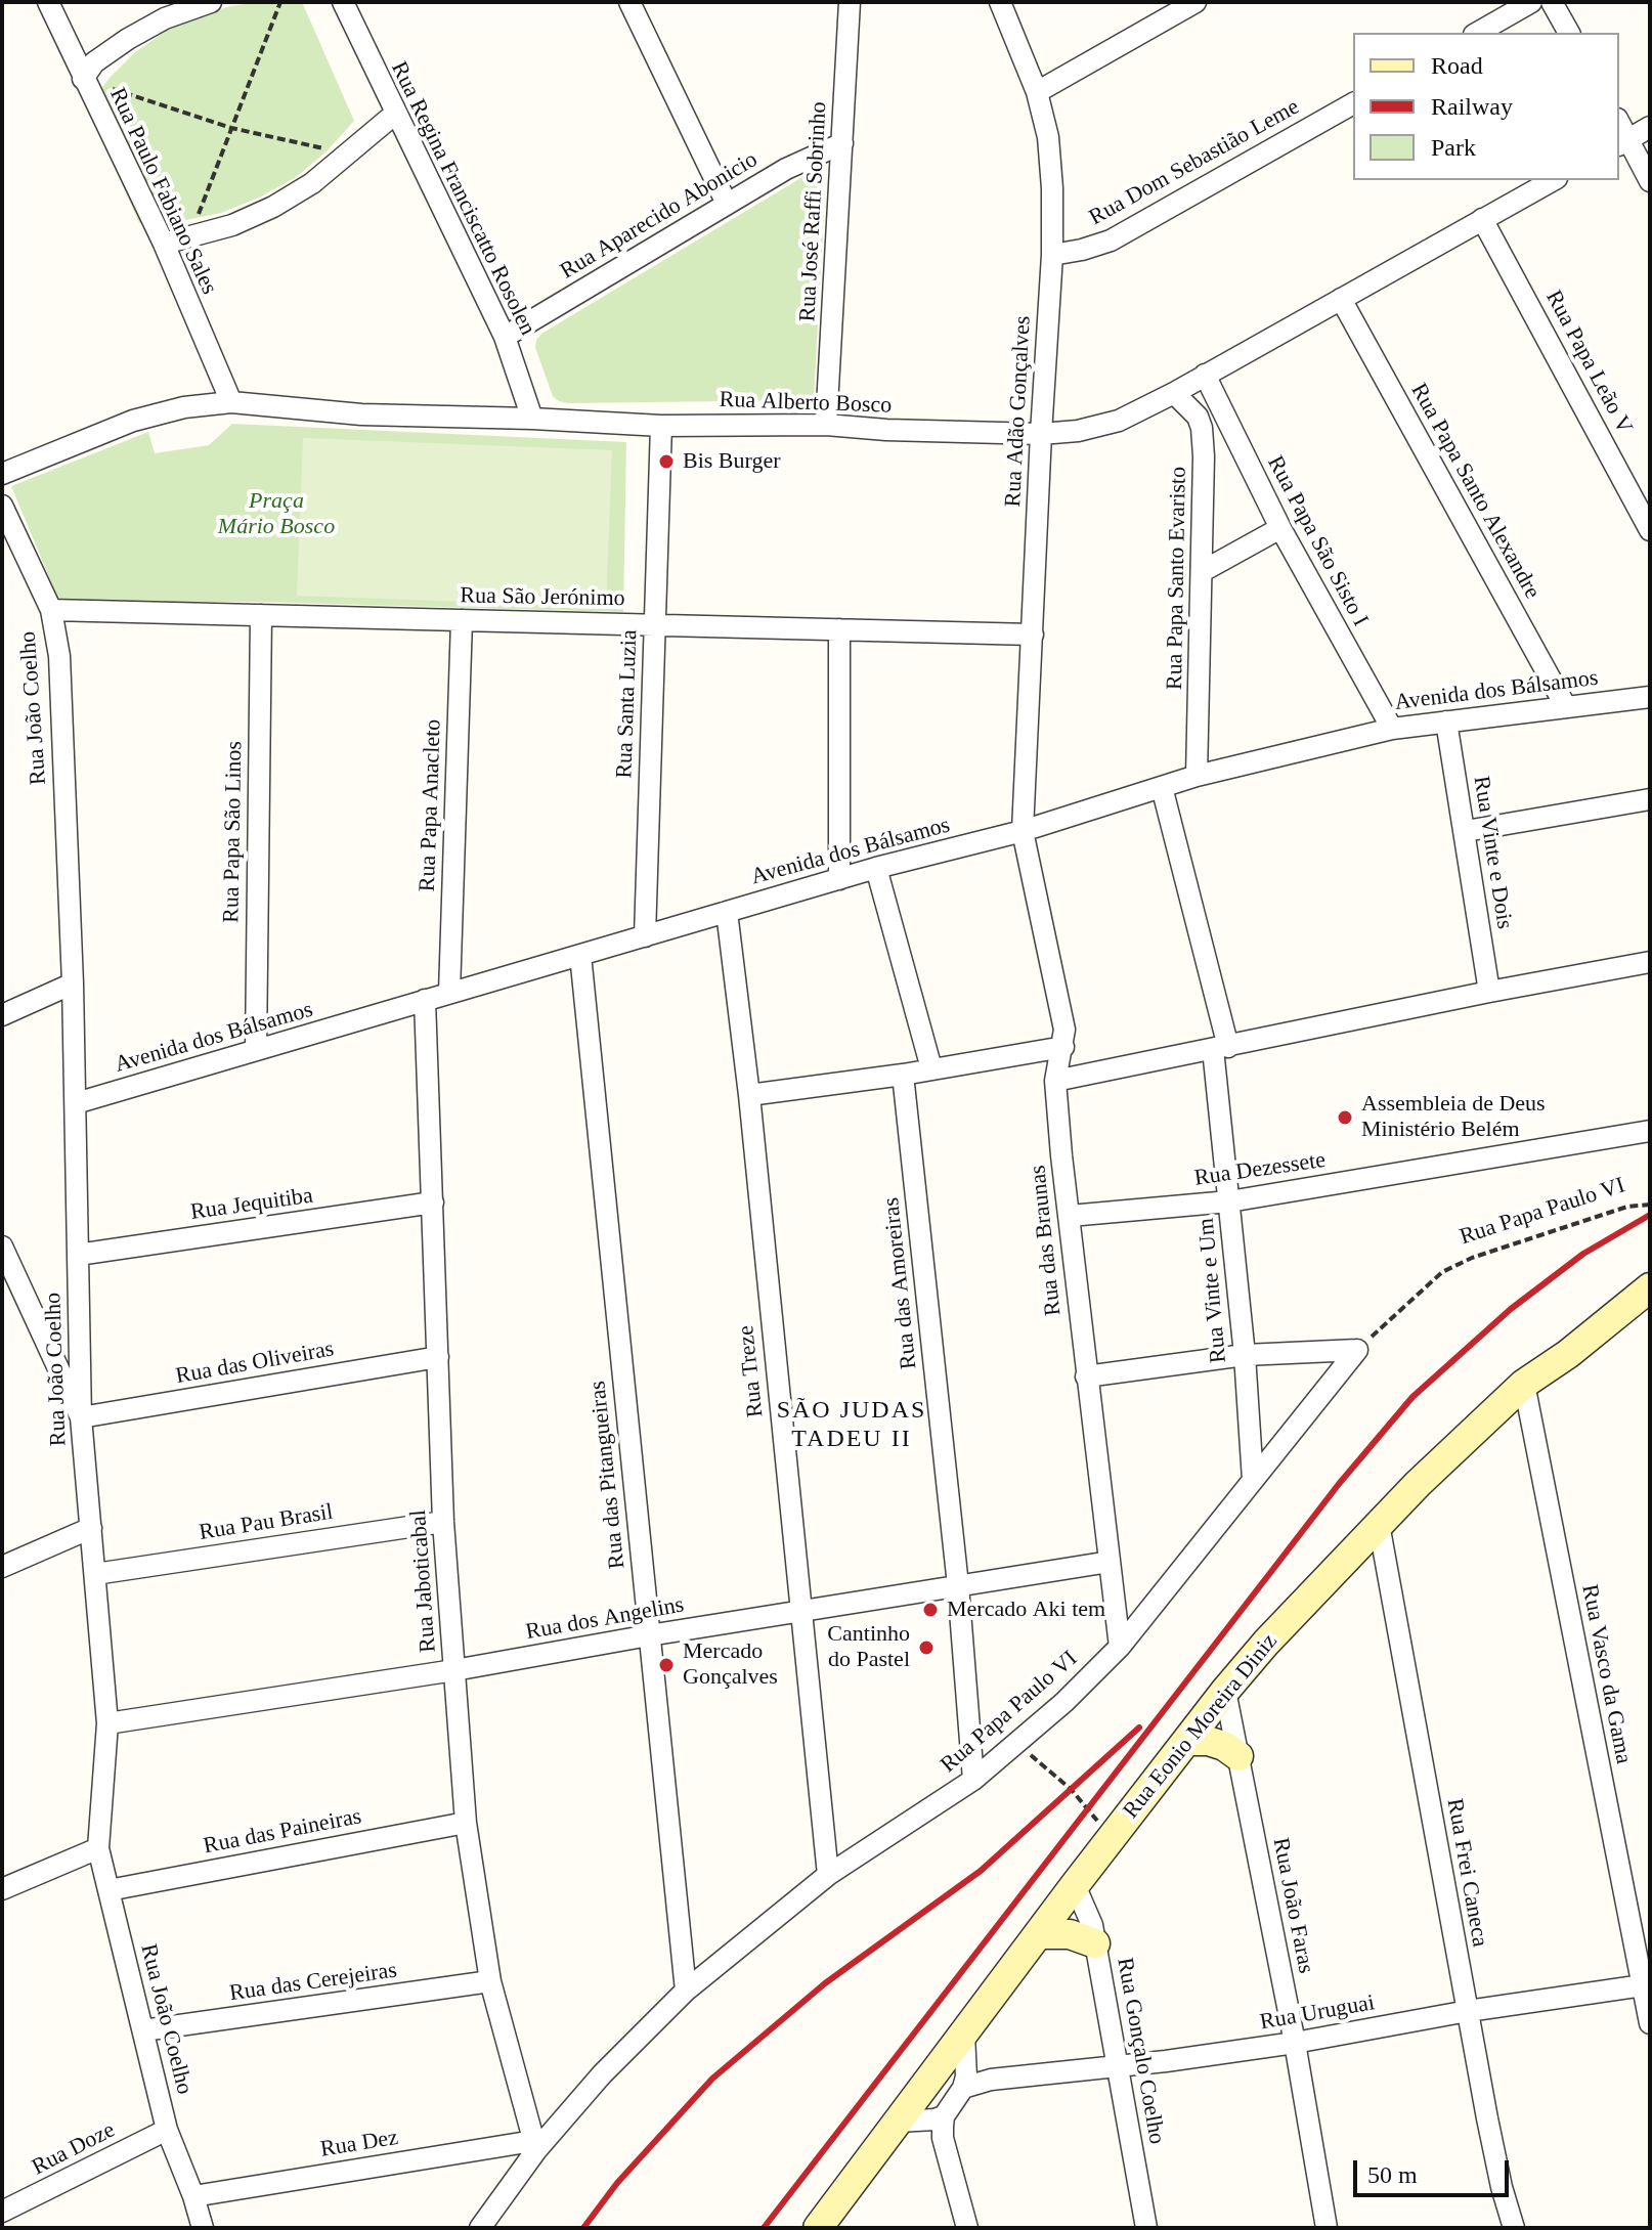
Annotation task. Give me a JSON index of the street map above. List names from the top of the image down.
{
  "streets": {
    "main road": ["Rua Eonio Moreira Diniz"],
    "street": [
      "Rua Dom Sebastião Leme",
      "Rua Paulo Fabiano Sales",
      "Rua Regina Franciscatto Rosolen",
      "Rua José Raffi Sobrinho",
      "Rua Aparecido Abonicio",
      "Rua Papa Leão V",
      "Rua Alberto Bosco",
      "Rua Adão Gonçalves",
      "Rua Papa Santo Alexandre",
      "Rua Papa São Sisto I",
      "Rua Papa Santo Evaristo",
      "Rua São Jerónimo",
      "Avenida dos Bálsamos",
      "Rua Santa Luzia",
      "Rua João Coelho",
      "Rua Papa Anacleto",
      "Rua Papa São Linos",
      "Rua Vinte e Dois",
      "Rua Dezessete",
      "Rua Jequitiba",
      "Rua Papa Paulo VI",
      "Rua das Braunas",
      "Rua das Amoreiras",
      "Rua Vinte e Um",
      "Rua das Oliveiras",
      "Rua Treze",
      "Rua das Pitangueiras",
      "Rua Pau Brasil",
      "Rua Jaboticabal",
      "Rua dos Angelins",
      "Rua Vasco da Gama",
      "Rua das Paineiras",
      "Rua Frei Caneca",
      "Rua João Faras",
      "Rua das Cerejeiras",
      "Rua Uruguai",
      "Rua Gonçalo Coelho",
      "Rua Dez",
      "Rua Doze"
    ]
  },
  "crossings": [
    ["Rua Dom Sebastião Leme", "Rua Adão Gonçalves"],
    ["Rua Paulo Fabiano Sales", "Rua Alberto Bosco"],
    ["Rua Regina Franciscatto Rosolen", "Rua Aparecido Abonicio"],
    ["Rua Regina Franciscatto Rosolen", "Rua Alberto Bosco"],
    ["Rua José Raffi Sobrinho", "Rua Aparecido Abonicio"],
    ["Rua José Raffi Sobrinho", "Rua Alberto Bosco"],
    ["Rua Papa Leão V", "Rua Alberto Bosco"],
    ["Rua Alberto Bosco", "Rua Adão Gonçalves"],
    ["Rua Alberto Bosco", "Rua Papa Santo Alexandre"],
    ["Rua Alberto Bosco", "Rua Papa São Sisto I"],
    ["Rua Alberto Bosco", "Rua Papa Santo Evaristo"],
    ["Rua Alberto Bosco", "Rua Santa Luzia"],
    ["Rua Adão Gonçalves", "Rua São Jerónimo"],
    ["Rua Adão Gonçalves", "Avenida dos Bálsamos"],
    ["Rua Adão Gonçalves", "Rua das Braunas"],
    ["Rua Papa Santo Alexandre", "Avenida dos Bálsamos"],
    ["Rua Papa São Sisto I", "Avenida dos Bálsamos"],
    ["Rua Papa Santo Evaristo", "Avenida dos Bálsamos"],
    ["Rua São Jerónimo", "Rua Santa Luzia"],
    ["Rua São Jerónimo", "Rua João Coelho"],
    ["Rua São Jerónimo", "Rua Papa Anacleto"],
    ["Rua São Jerónimo", "Rua Papa São Linos"],
    ["Avenida dos Bálsamos", "Rua Santa Luzia"],
    ["Avenida dos Bálsamos", "Rua João Coelho"],
    ["Avenida dos Bálsamos", "Rua Papa Anacleto"],
    ["Avenida dos Bálsamos", "Rua Papa São Linos"],
    ["Avenida dos Bálsamos", "Rua Vinte e Dois"],
    ["Avenida dos Bálsamos", "Rua das Braunas"],
    ["Avenida dos Bálsamos", "Rua Vinte e Um"],
    ["Avenida dos Bálsamos", "Rua Treze"],
    ["Avenida dos Bálsamos", "Rua das Pitangueiras"],
    ["Avenida dos Bálsamos", "Rua Jaboticabal"],
    ["Rua João Coelho", "Rua Jequitiba"],
    ["Rua João Coelho", "Rua das Oliveiras"],
    ["Rua João Coelho", "Rua Pau Brasil"],
    ["Rua João Coelho", "Rua dos Angelins"],
    ["Rua João Coelho", "Rua das Paineiras"],
    ["Rua João Coelho", "Rua das Cerejeiras"],
    ["Rua João Coelho", "Rua Dez"],
    ["Rua João Coelho", "Rua Doze"],
    ["Rua Dezessete", "Rua das Braunas"],
    ["Rua Dezessete", "Rua Vinte e Um"],
    ["Rua Jequitiba", "Rua Jaboticabal"],
    ["Rua Papa Paulo VI", "Rua das Braunas"],
    ["Rua Papa Paulo VI", "Rua das Amoreiras"],
    ["Rua Papa Paulo VI", "Rua Vinte e Um"],
    ["Rua Papa Paulo VI", "Rua Treze"],
    ["Rua Papa Paulo VI", "Rua das Pitangueiras"],
    ["Rua Papa Paulo VI", "Rua Jaboticabal"],
    ["Rua Papa Paulo VI", "Rua Dez"],
    ["Rua das Braunas", "Rua dos Angelins"],
    ["Rua das Amoreiras", "Rua dos Angelins"],
    ["Rua das Oliveiras", "Rua Jaboticabal"],
    ["Rua Treze", "Rua dos Angelins"],
    ["Rua das Pitangueiras", "Rua dos Angelins"],
    ["Rua Pau Brasil", "Rua Jaboticabal"],
    ["Rua Jaboticabal", "Rua dos Angelins"],
    ["Rua Jaboticabal", "Rua das Paineiras"],
    ["Rua Jaboticabal", "Rua das Cerejeiras"],
    ["Rua Jaboticabal", "Rua Dez"],
    ["Rua Vasco da Gama", "Rua Eonio Moreira Diniz"],
    ["Rua Vasco da Gama", "Rua Uruguai"],
    ["Rua Eonio Moreira Diniz", "Rua Frei Caneca"],
    ["Rua Eonio Moreira Diniz", "Rua João Faras"],
    ["Rua Eonio Moreira Diniz", "Rua Gonçalo Coelho"],
    ["Rua Frei Caneca", "Rua Uruguai"],
    ["Rua João Faras", "Rua Uruguai"],
    ["Rua Uruguai", "Rua Gonçalo Coelho"]
  ],
  "districts": ["SÃO JUDAS TADEU II"],
  "parks": ["Praça Mário Bosco"],
  "places": [
    "Bis Burger",
    "Assembleia de Deus Ministério Belém",
    "Mercado Aki tem",
    "Cantinho do Pastel",
    "Mercado Gonçalves"
  ],
  "legend": ["Road", "Railway", "Park"],
  "scale_bar": "50 m"
}
